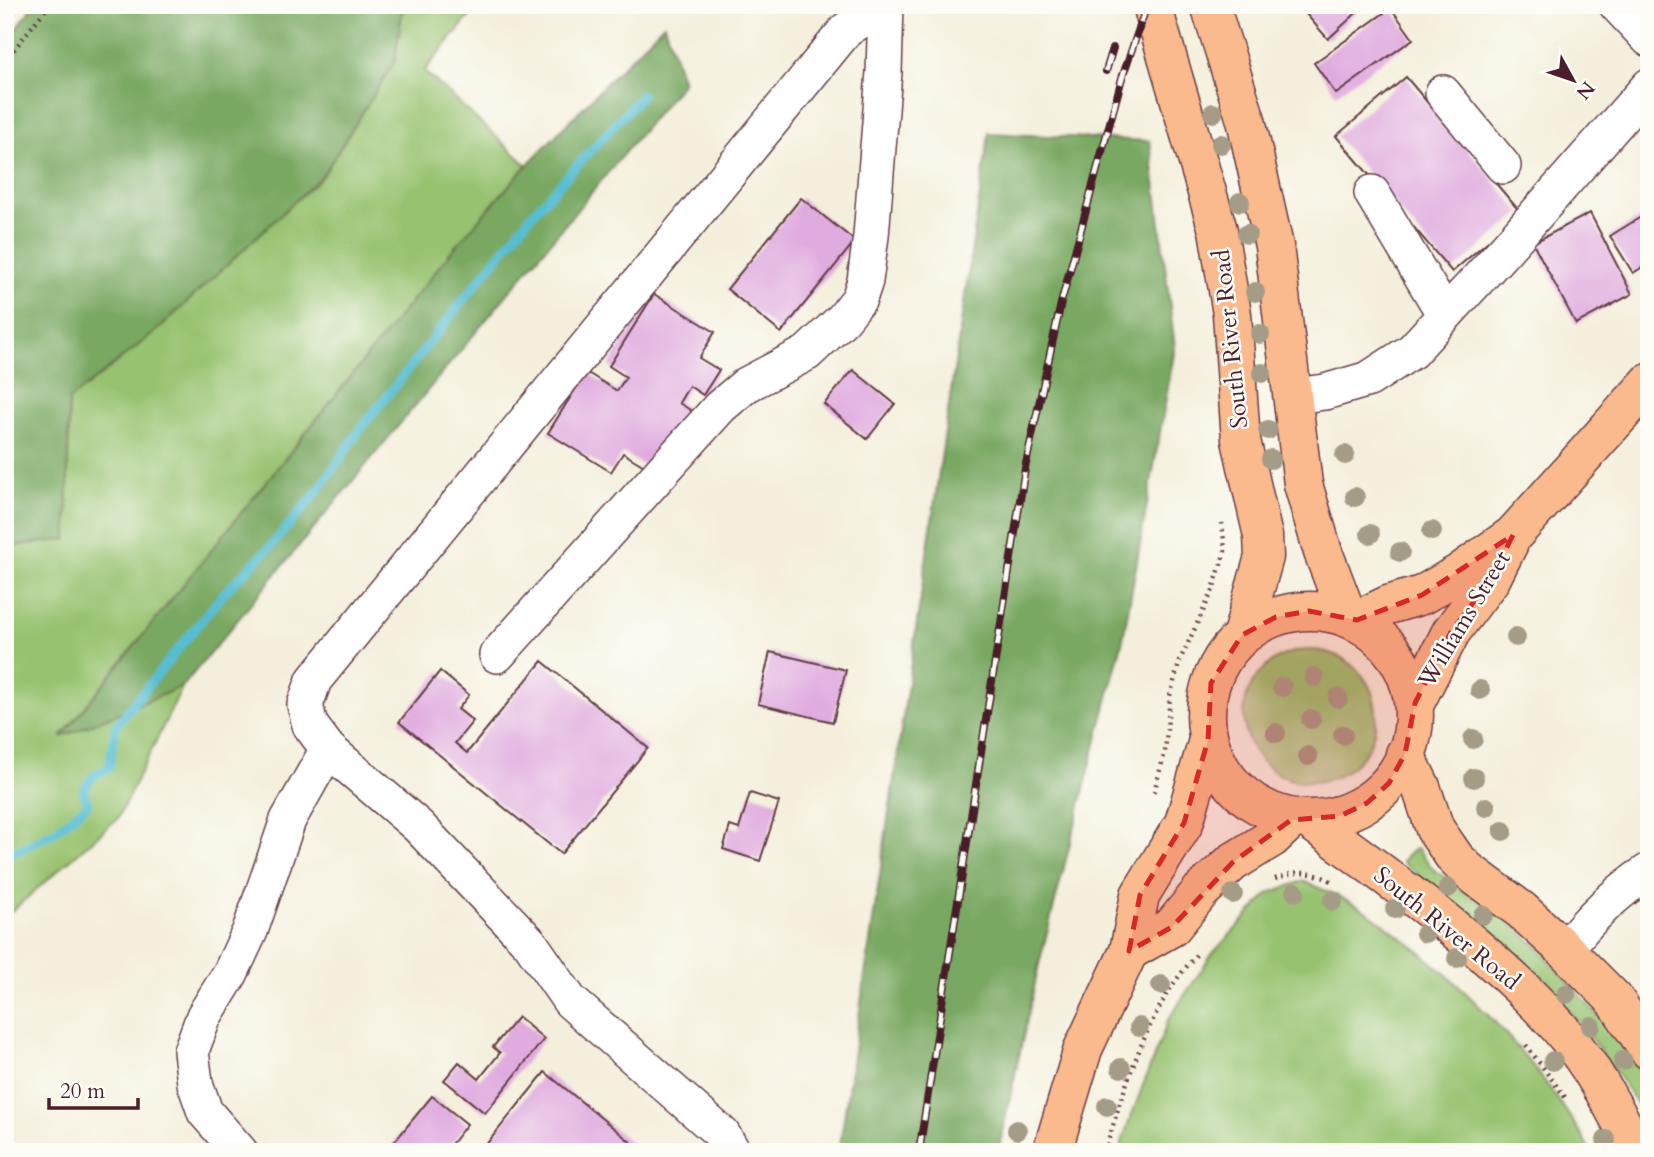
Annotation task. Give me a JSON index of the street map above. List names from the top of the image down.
{
  "streets": {
    "main road": ["South River Road", "Williams Street"]
  },
  "crossings": [
    ["South River Road", "Williams Street"]
  ],
  "scale_bar": "20 m",
  "north": "bottom right"
}
